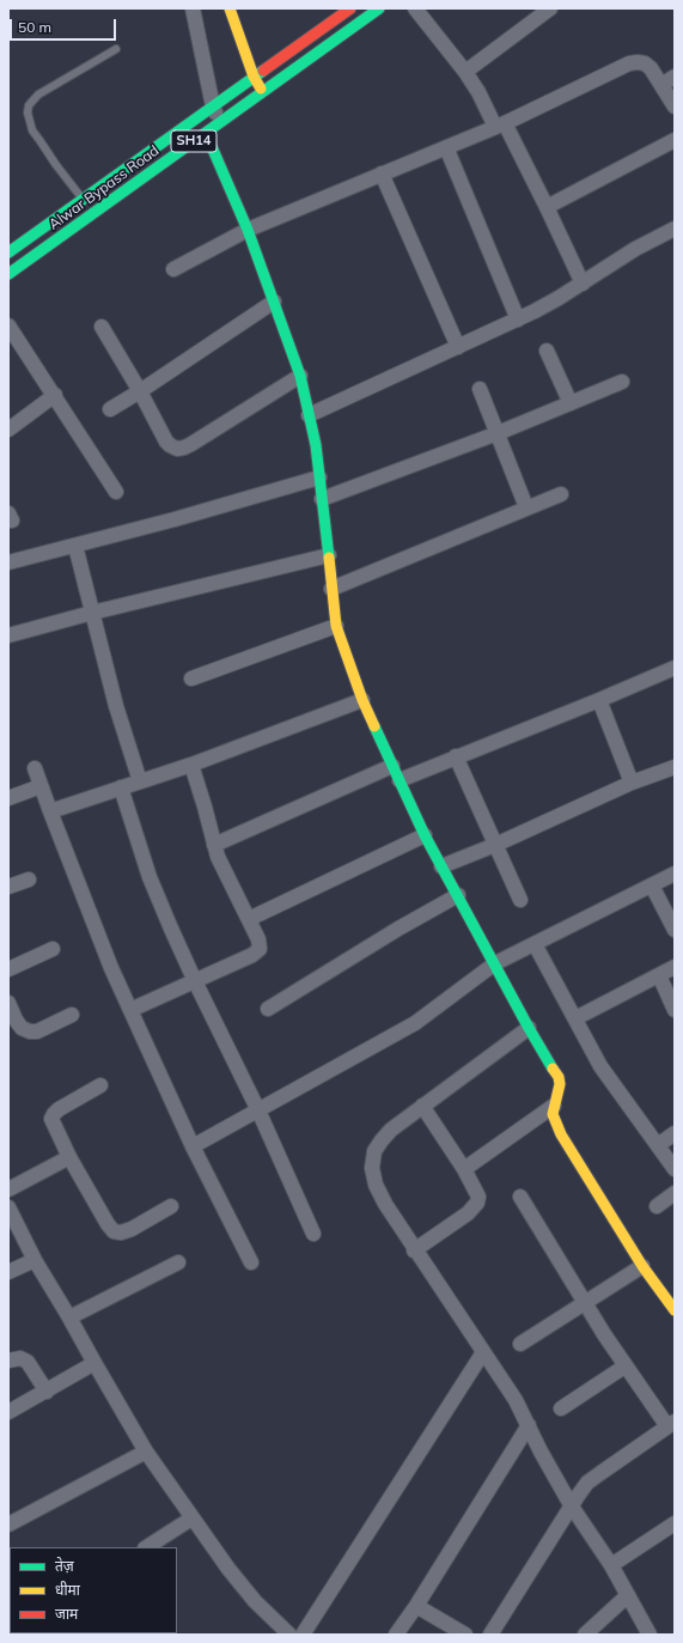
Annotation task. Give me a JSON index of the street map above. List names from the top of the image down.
{
  "streets": {
    "street": ["SH14", "Alwar Bypass Road"]
  },
  "legend": ["तेज़", "धीमा", "जाम"],
  "scale_bar": "50 m"
}
